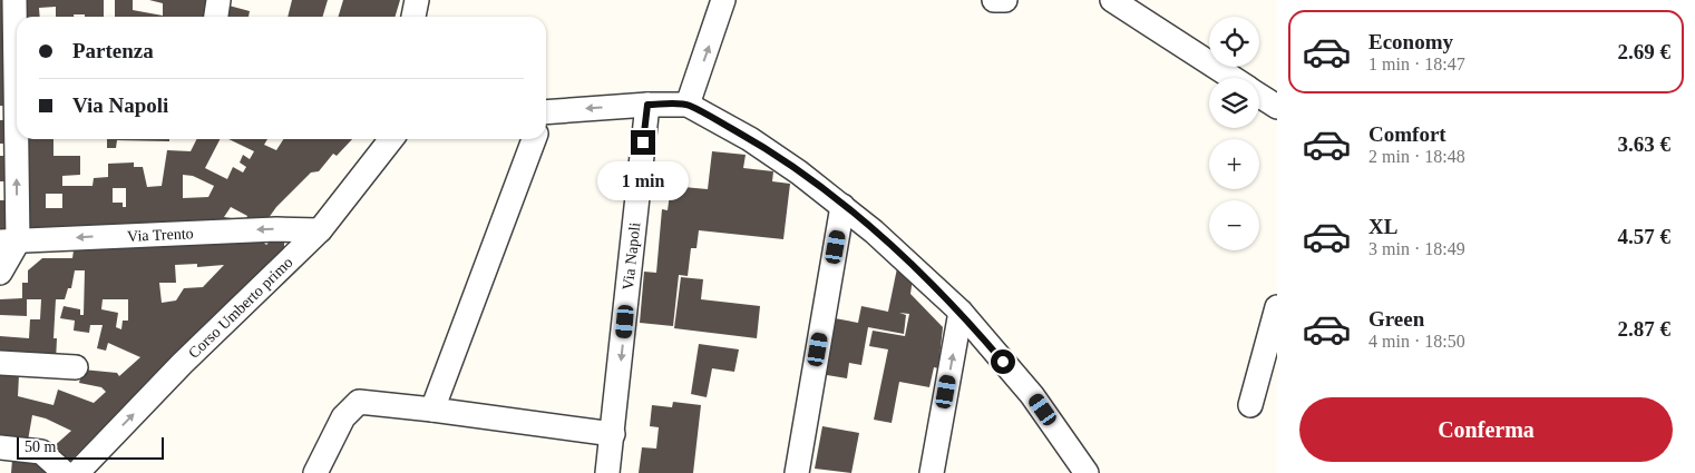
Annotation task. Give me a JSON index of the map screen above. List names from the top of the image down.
{
  "streets": {
    "street": ["Via Trento", "Via Napoli", "Corso Umberto primo"]
  },
  "crossings": [
    ["Via Trento", "Corso Umberto primo"]
  ],
  "one_way": ["Via Trento", "Corso Umberto primo"],
  "scale_bar": "50 m",
  "page": {
    "list": [
      {
        "name": "Economy",
        "note": "1 min · 18:47",
        "value": "2.69 €"
      },
      {
        "name": "Comfort",
        "note": "2 min · 18:48",
        "value": "3.63 €"
      },
      {
        "name": "XL",
        "note": "3 min · 18:49",
        "value": "4.57 €"
      },
      {
        "name": "Green",
        "note": "4 min · 18:50",
        "value": "2.87 €"
      }
    ],
    "map_buttons": ["+", "−"],
    "banner": ["Partenza", "Via Napoli"],
    "bubble": "1 min",
    "buttons": "Conferma",
    "scale": "50 m"
  }
}
